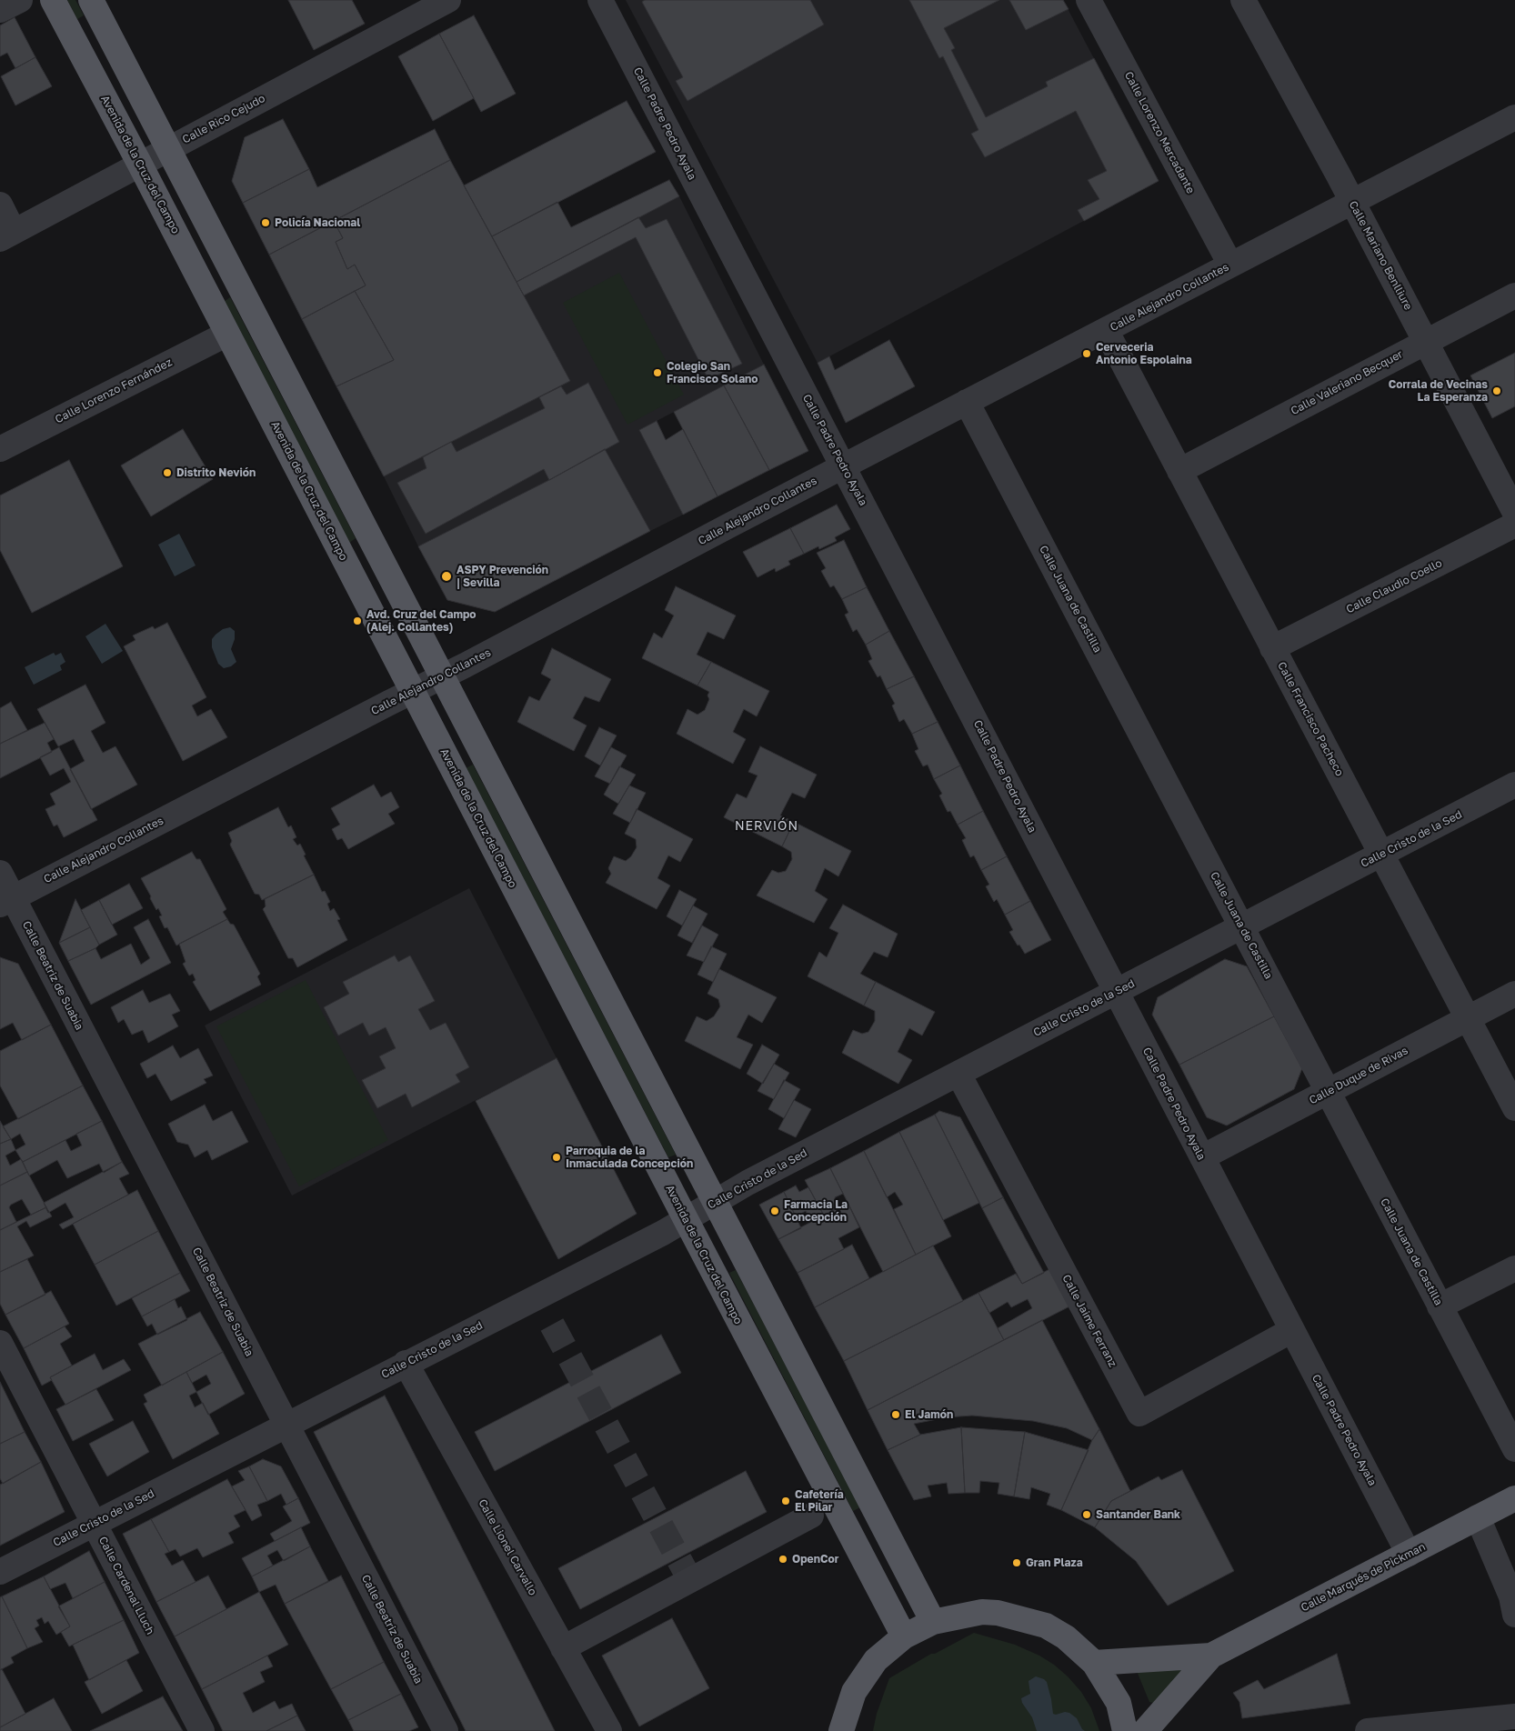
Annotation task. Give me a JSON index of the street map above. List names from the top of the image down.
{
  "streets": {
    "main road": ["Avenida de la Cruz del Campo", "Calle Marqués de Pickman"],
    "street": [
      "Calle Rico Cejudo",
      "Calle Padre Pedro Ayala",
      "Calle Lorenzo Mercadante",
      "Calle Mariano Benlliure",
      "Calle Alejandro Collantes",
      "Calle Valeriano Becquer",
      "Calle Lorenzo Fernández",
      "Calle Claudio Coello",
      "Calle Juana de Castilla",
      "Calle Francisco Pacheco",
      "Calle Cristo de la Sed",
      "Calle Beatriz de Suabia",
      "Calle Duque de Rivas",
      "Calle Jaime Ferranz",
      "Calle Lionel Carvallo",
      "Calle Cardenal Lluch"
    ]
  },
  "crossings": [
    ["Calle Rico Cejudo", "Avenida de la Cruz del Campo"],
    ["Calle Padre Pedro Ayala", "Calle Alejandro Collantes"],
    ["Calle Padre Pedro Ayala", "Calle Cristo de la Sed"],
    ["Calle Padre Pedro Ayala", "Calle Duque de Rivas"],
    ["Calle Padre Pedro Ayala", "Calle Jaime Ferranz"],
    ["Calle Padre Pedro Ayala", "Calle Marqués de Pickman"],
    ["Calle Lorenzo Mercadante", "Calle Alejandro Collantes"],
    ["Avenida de la Cruz del Campo", "Calle Alejandro Collantes"],
    ["Avenida de la Cruz del Campo", "Calle Lorenzo Fernández"],
    ["Avenida de la Cruz del Campo", "Calle Cristo de la Sed"],
    ["Calle Mariano Benlliure", "Calle Alejandro Collantes"],
    ["Calle Mariano Benlliure", "Calle Valeriano Becquer"],
    ["Calle Alejandro Collantes", "Calle Juana de Castilla"],
    ["Calle Alejandro Collantes", "Calle Francisco Pacheco"],
    ["Calle Alejandro Collantes", "Calle Beatriz de Suabia"],
    ["Calle Valeriano Becquer", "Calle Francisco Pacheco"],
    ["Calle Claudio Coello", "Calle Francisco Pacheco"],
    ["Calle Juana de Castilla", "Calle Cristo de la Sed"],
    ["Calle Juana de Castilla", "Calle Duque de Rivas"],
    ["Calle Francisco Pacheco", "Calle Cristo de la Sed"],
    ["Calle Francisco Pacheco", "Calle Duque de Rivas"],
    ["Calle Cristo de la Sed", "Calle Beatriz de Suabia"],
    ["Calle Cristo de la Sed", "Calle Jaime Ferranz"],
    ["Calle Cristo de la Sed", "Calle Lionel Carvallo"],
    ["Calle Cristo de la Sed", "Calle Cardenal Lluch"]
  ],
  "districts": ["NERVIÓN"],
  "places": [
    "Policía Nacional",
    "Cerveceria Antonio Espolaina",
    "Colegio San Francisco Solano",
    "Corrala de Vecinas La Esperanza",
    "Distrito Nevión",
    "ASPY Prevención | Sevilla",
    "Avd. Cruz del Campo (Alej. Collantes)",
    "Parroquia de la Inmaculada Concepción",
    "Farmacia La Concepción",
    "El Jamón",
    "Cafetería El Pilar",
    "Santander Bank",
    "OpenCor",
    "Gran Plaza"
  ]
}
